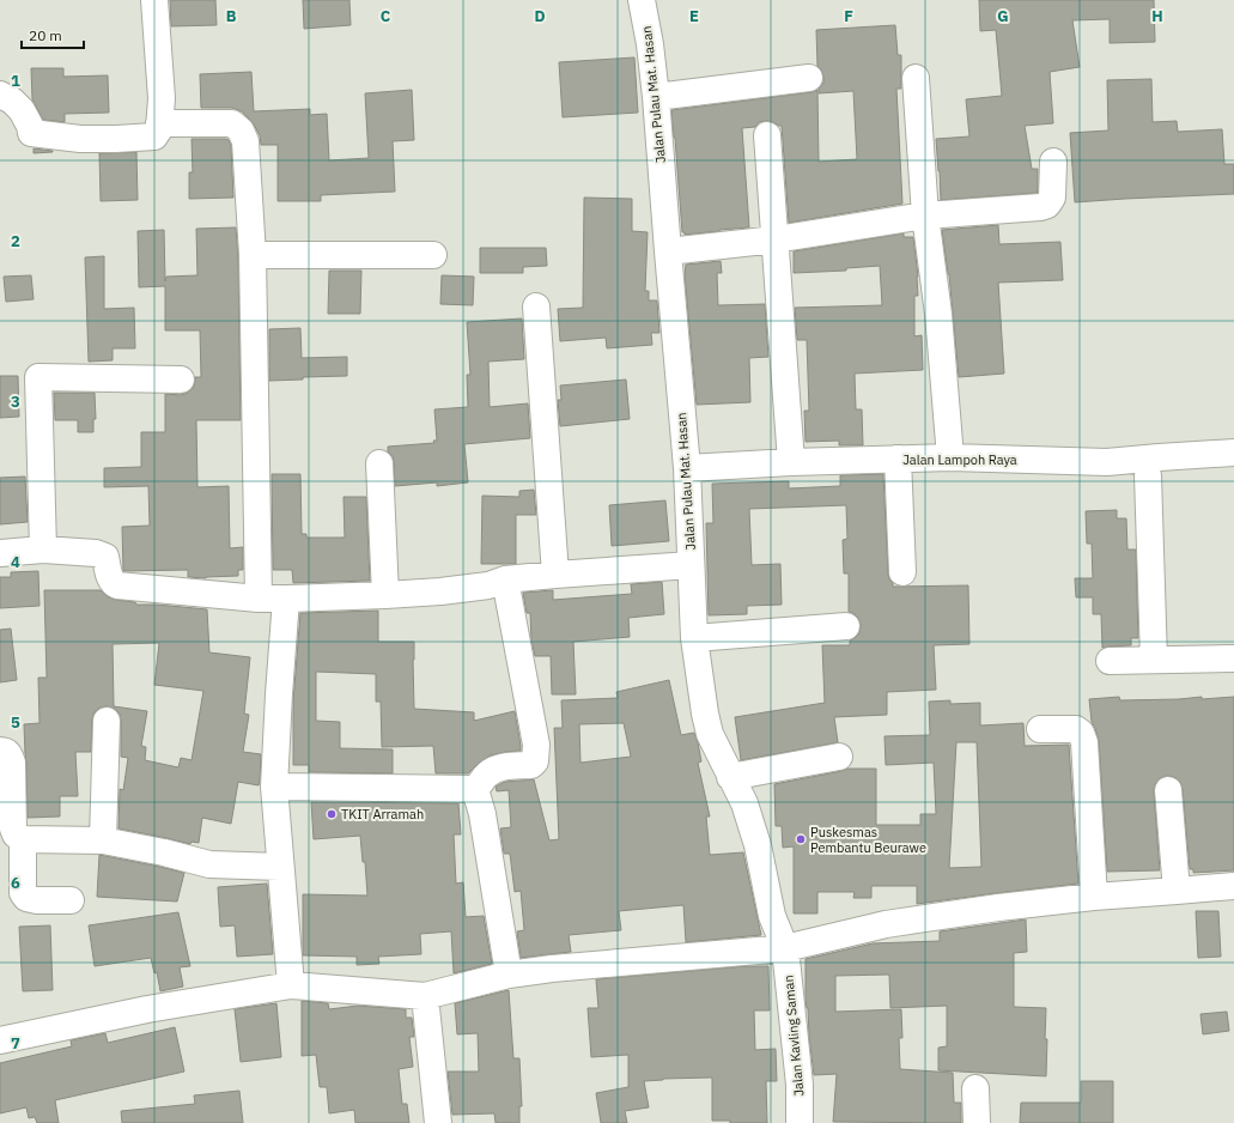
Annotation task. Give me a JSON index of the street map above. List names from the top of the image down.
{
  "streets": {
    "street": ["Jalan Pulau Mat. Hasan", "Jalan Lampoh Raya", "Jalan Kavling Saman"]
  },
  "crossings": [
    ["Jalan Pulau Mat. Hasan", "Jalan Lampoh Raya"],
    ["Jalan Pulau Mat. Hasan", "Jalan Kavling Saman"]
  ],
  "places": ["TKIT Arramah", "Puskesmas Pembantu Beurawe"],
  "scale_bar": "20 m",
  "grid": {
    "columns": [
      "B",
      "C",
      "D",
      "E",
      "F",
      "G",
      "H"
    ],
    "rows": [
      "1",
      "2",
      "3",
      "4",
      "5",
      "6",
      "7"
    ]
  }
}
